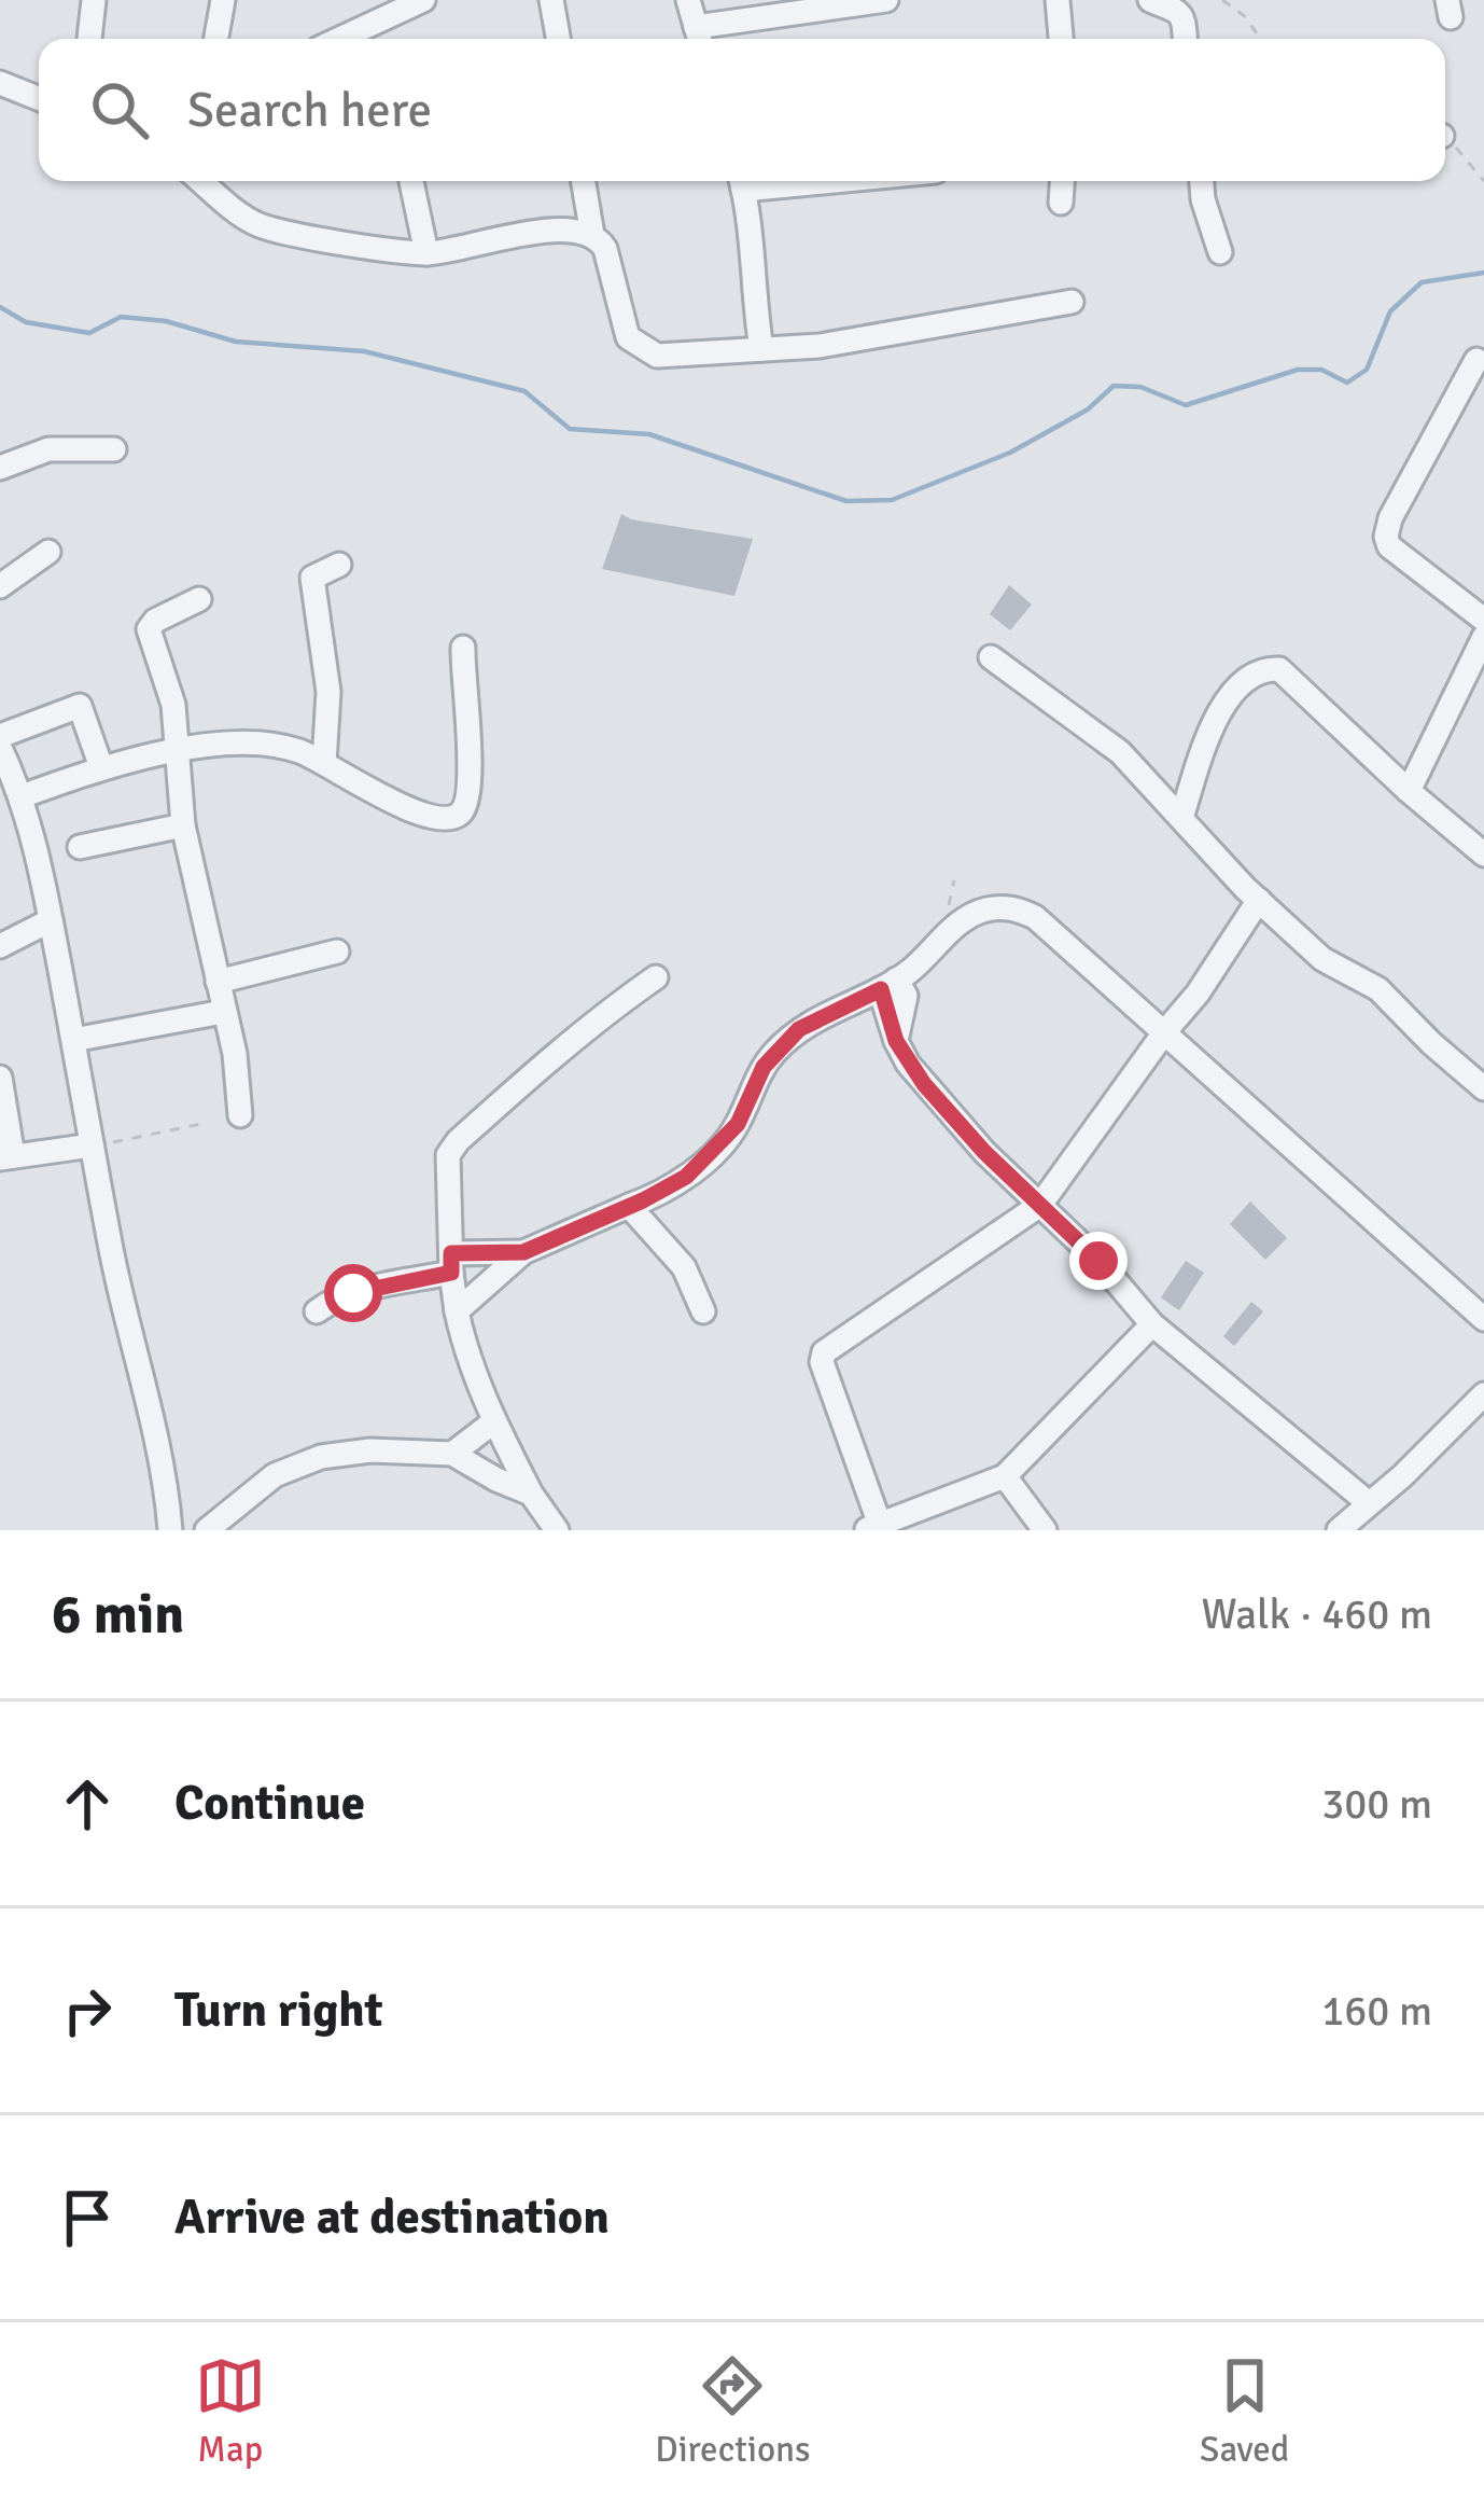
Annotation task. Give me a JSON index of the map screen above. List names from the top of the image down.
{
  "page": {
    "search": "Search here",
    "heading": ["6 min", "Walk · 460 m"],
    "list": [
      ["Continue", "300 m"],
      ["Turn right", "160 m"],
      "Arrive at destination"
    ],
    "nav": ["Map", "Directions", "Saved"]
  }
}
